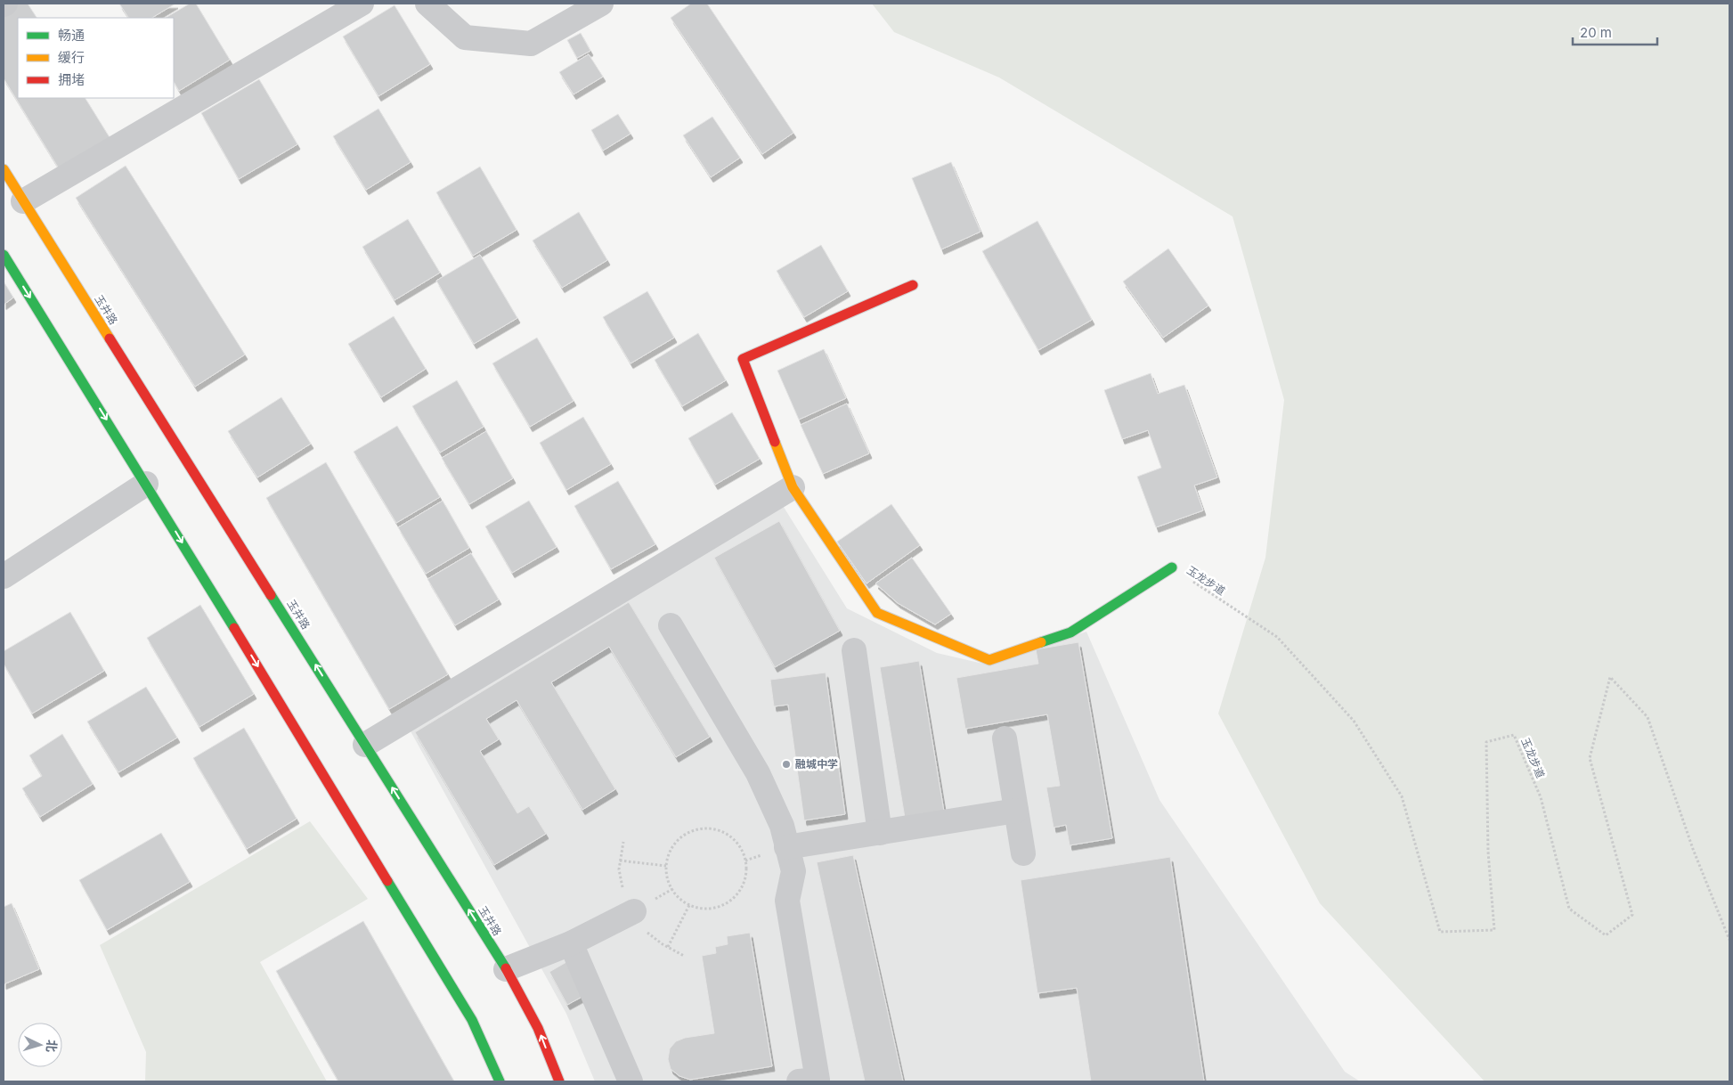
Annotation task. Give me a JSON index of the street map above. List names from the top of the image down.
{
  "streets": {
    "street": ["玉井路"],
    "path": ["玉龙步道"]
  },
  "places": ["融城中学"],
  "legend": ["畅通", "缓行", "拥堵"],
  "scale_bar": "20 m",
  "north": "right"
}
